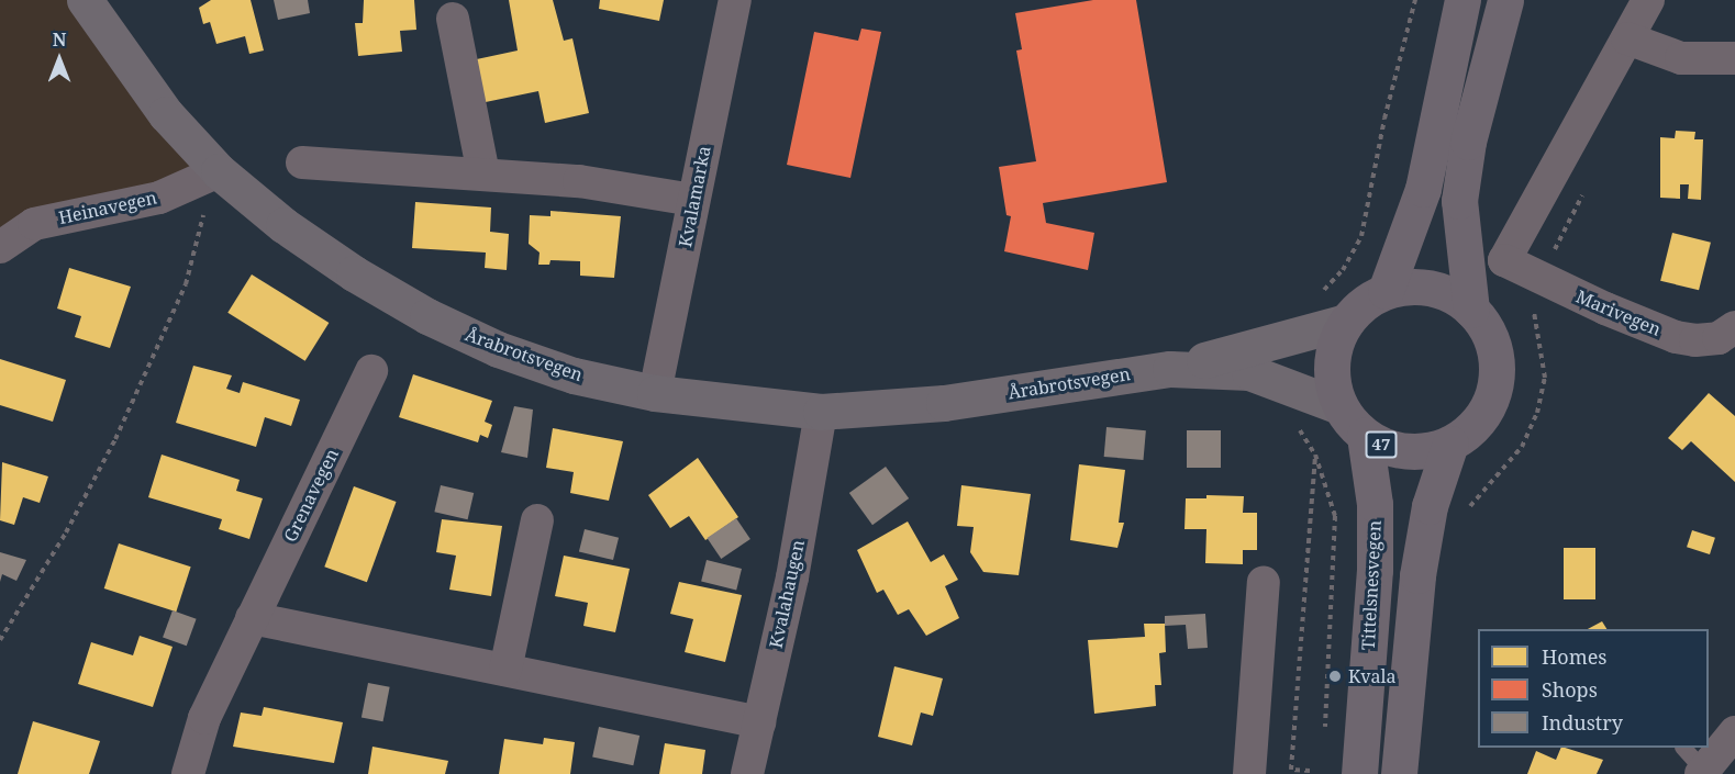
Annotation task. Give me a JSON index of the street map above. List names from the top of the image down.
{
  "streets": {
    "main road": ["Årabrotsvegen", "47", "Tittelsnesvegen"],
    "street": [
      "Kvalamarka",
      "Heinavegen",
      "Marivegen",
      "Grenavegen",
      "Kvalahaugen"
    ]
  },
  "crossings": [
    ["Kvalamarka", "Årabrotsvegen"],
    ["Heinavegen", "Årabrotsvegen"],
    ["Årabrotsvegen", "47"],
    ["Årabrotsvegen", "Tittelsnesvegen"],
    ["Årabrotsvegen", "Kvalahaugen"],
    ["47", "Tittelsnesvegen"]
  ],
  "places": ["Kvala"],
  "legend": ["Homes", "Shops", "Industry"],
  "north": "top"
}
